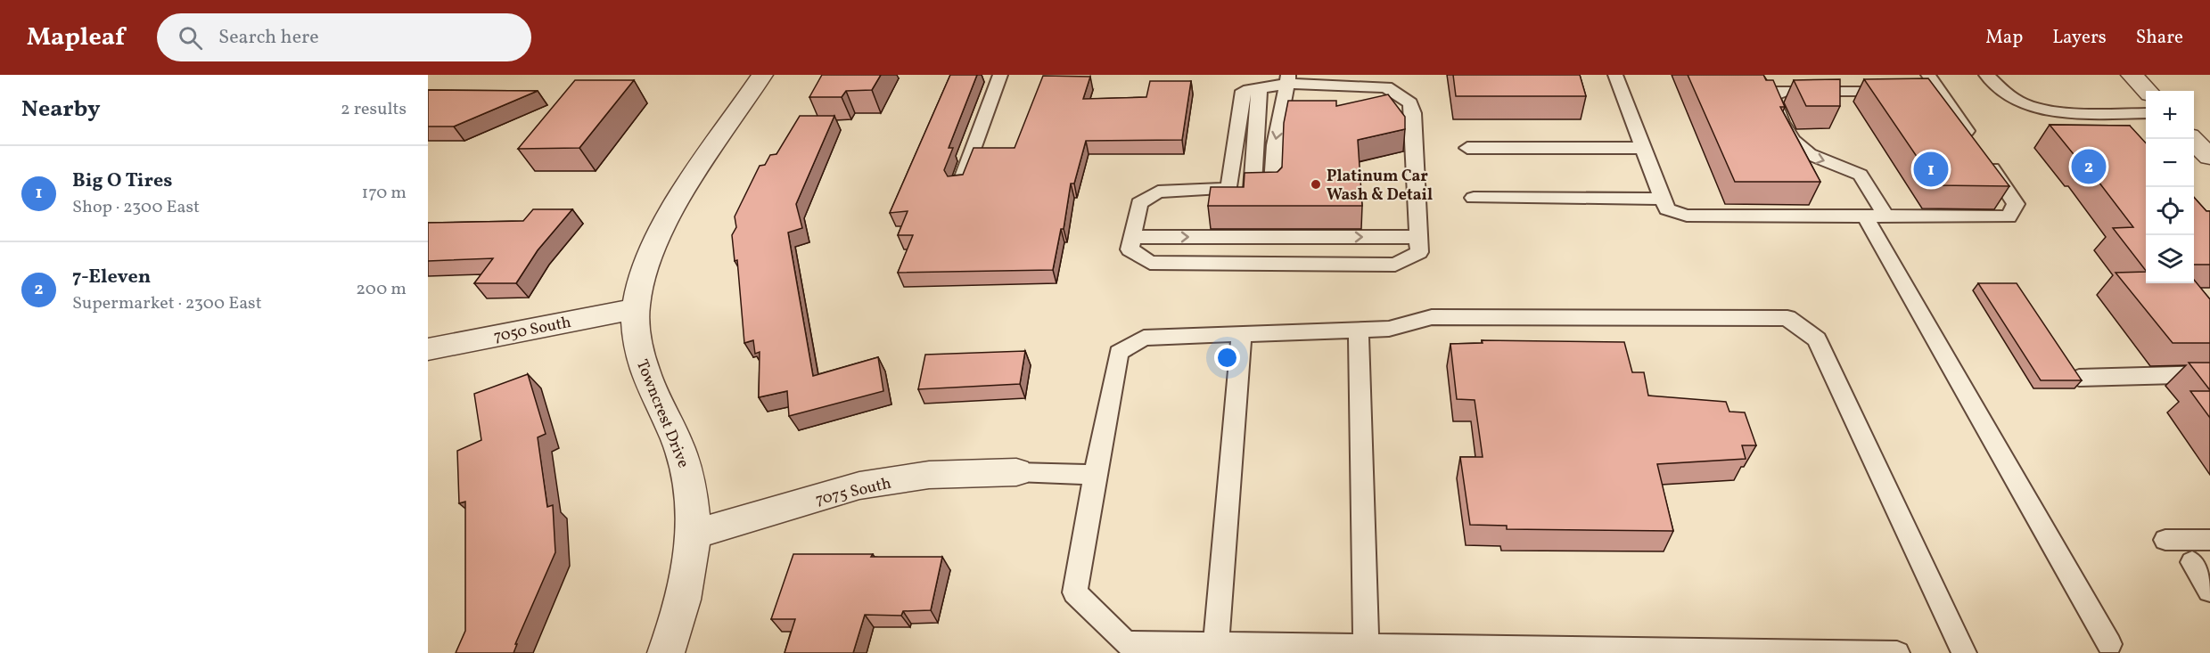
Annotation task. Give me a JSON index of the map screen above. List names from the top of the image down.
{
  "streets": {
    "street": ["7050 South", "Towncrest Drive", "7075 South"]
  },
  "crossings": [
    ["7050 South", "Towncrest Drive"],
    ["Towncrest Drive", "7075 South"]
  ],
  "places": ["Platinum Car Wash & Detail"],
  "page": {
    "header": "Mapleaf",
    "search": "Search here",
    "nav": ["Map", "Layers", "Share"],
    "heading": ["Nearby", "2 results"],
    "map_buttons": ["+", "−"],
    "list": [
      {
        "mark": "1",
        "name": "Big O Tires",
        "note": "Shop · 2300 East",
        "value": "170 m"
      },
      {
        "mark": "2",
        "name": "7-Eleven",
        "note": "Supermarket · 2300 East",
        "value": "200 m"
      }
    ],
    "pins": ["2", "1"]
  }
}
